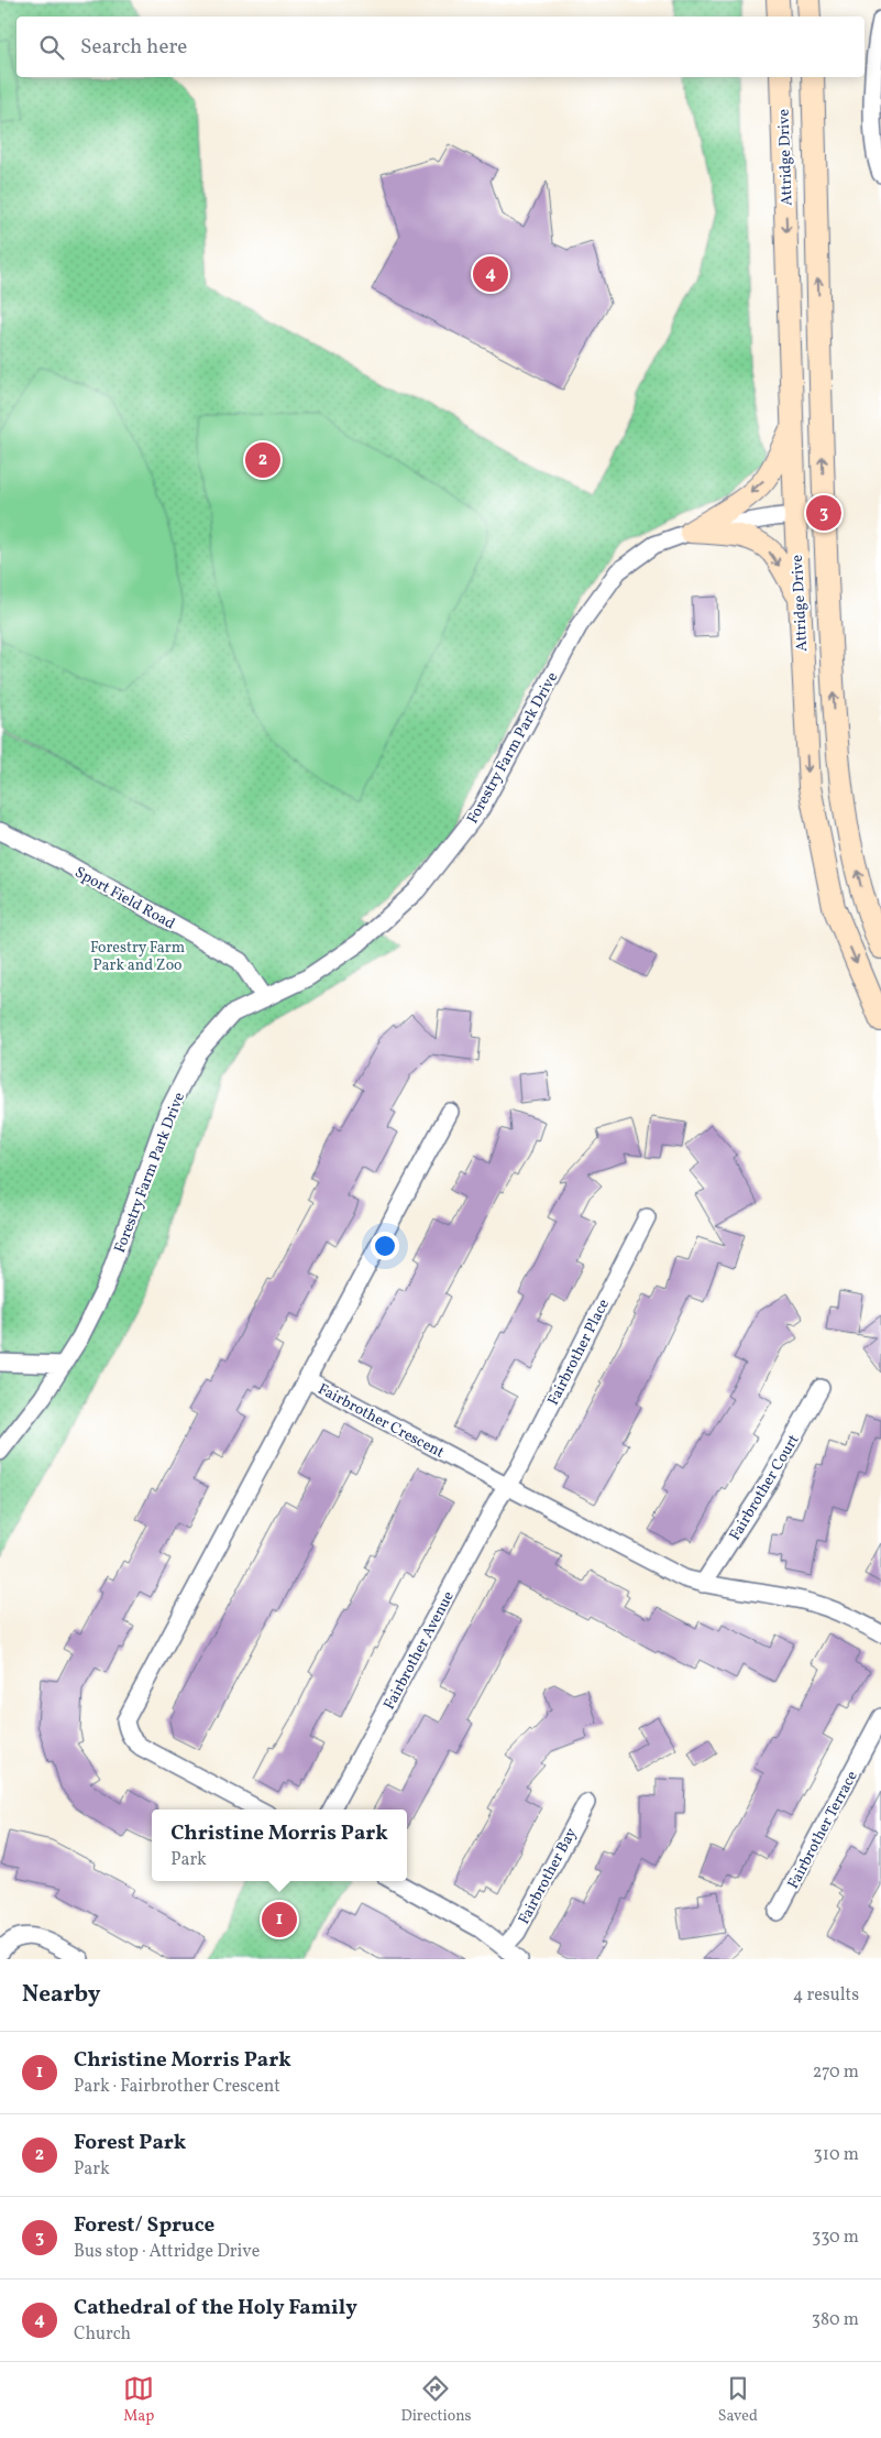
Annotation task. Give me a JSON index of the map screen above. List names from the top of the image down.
{
  "streets": {
    "main road": ["Attridge Drive"],
    "street": [
      "Forestry Farm Park Drive",
      "Sport Field Road",
      "Fairbrother Place",
      "Fairbrother Crescent",
      "Fairbrother Court",
      "Fairbrother Avenue",
      "Fairbrother Terrace",
      "Fairbrother Bay"
    ]
  },
  "crossings": [
    ["Attridge Drive", "Forestry Farm Park Drive"],
    ["Forestry Farm Park Drive", "Sport Field Road"],
    ["Fairbrother Place", "Fairbrother Crescent"],
    ["Fairbrother Place", "Fairbrother Avenue"],
    ["Fairbrother Crescent", "Fairbrother Court"],
    ["Fairbrother Crescent", "Fairbrother Avenue"]
  ],
  "parks": ["Forestry Farm Park and Zoo"],
  "page": {
    "search": "Search here",
    "pins": [
      "4",
      "2",
      "3",
      "1"
    ],
    "popup": ["Christine Morris Park", "Park"],
    "heading": ["Nearby", "4 results"],
    "list": [
      {
        "mark": "1",
        "name": "Christine Morris Park",
        "note": "Park · Fairbrother Crescent",
        "value": "270 m"
      },
      {
        "mark": "2",
        "name": "Forest Park",
        "note": "Park",
        "value": "310 m"
      },
      {
        "mark": "3",
        "name": "Forest/ Spruce",
        "note": "Bus stop · Attridge Drive",
        "value": "330 m"
      },
      {
        "mark": "4",
        "name": "Cathedral of the Holy Family",
        "note": "Church",
        "value": "380 m"
      }
    ],
    "nav": ["Map", "Directions", "Saved"]
  }
}
